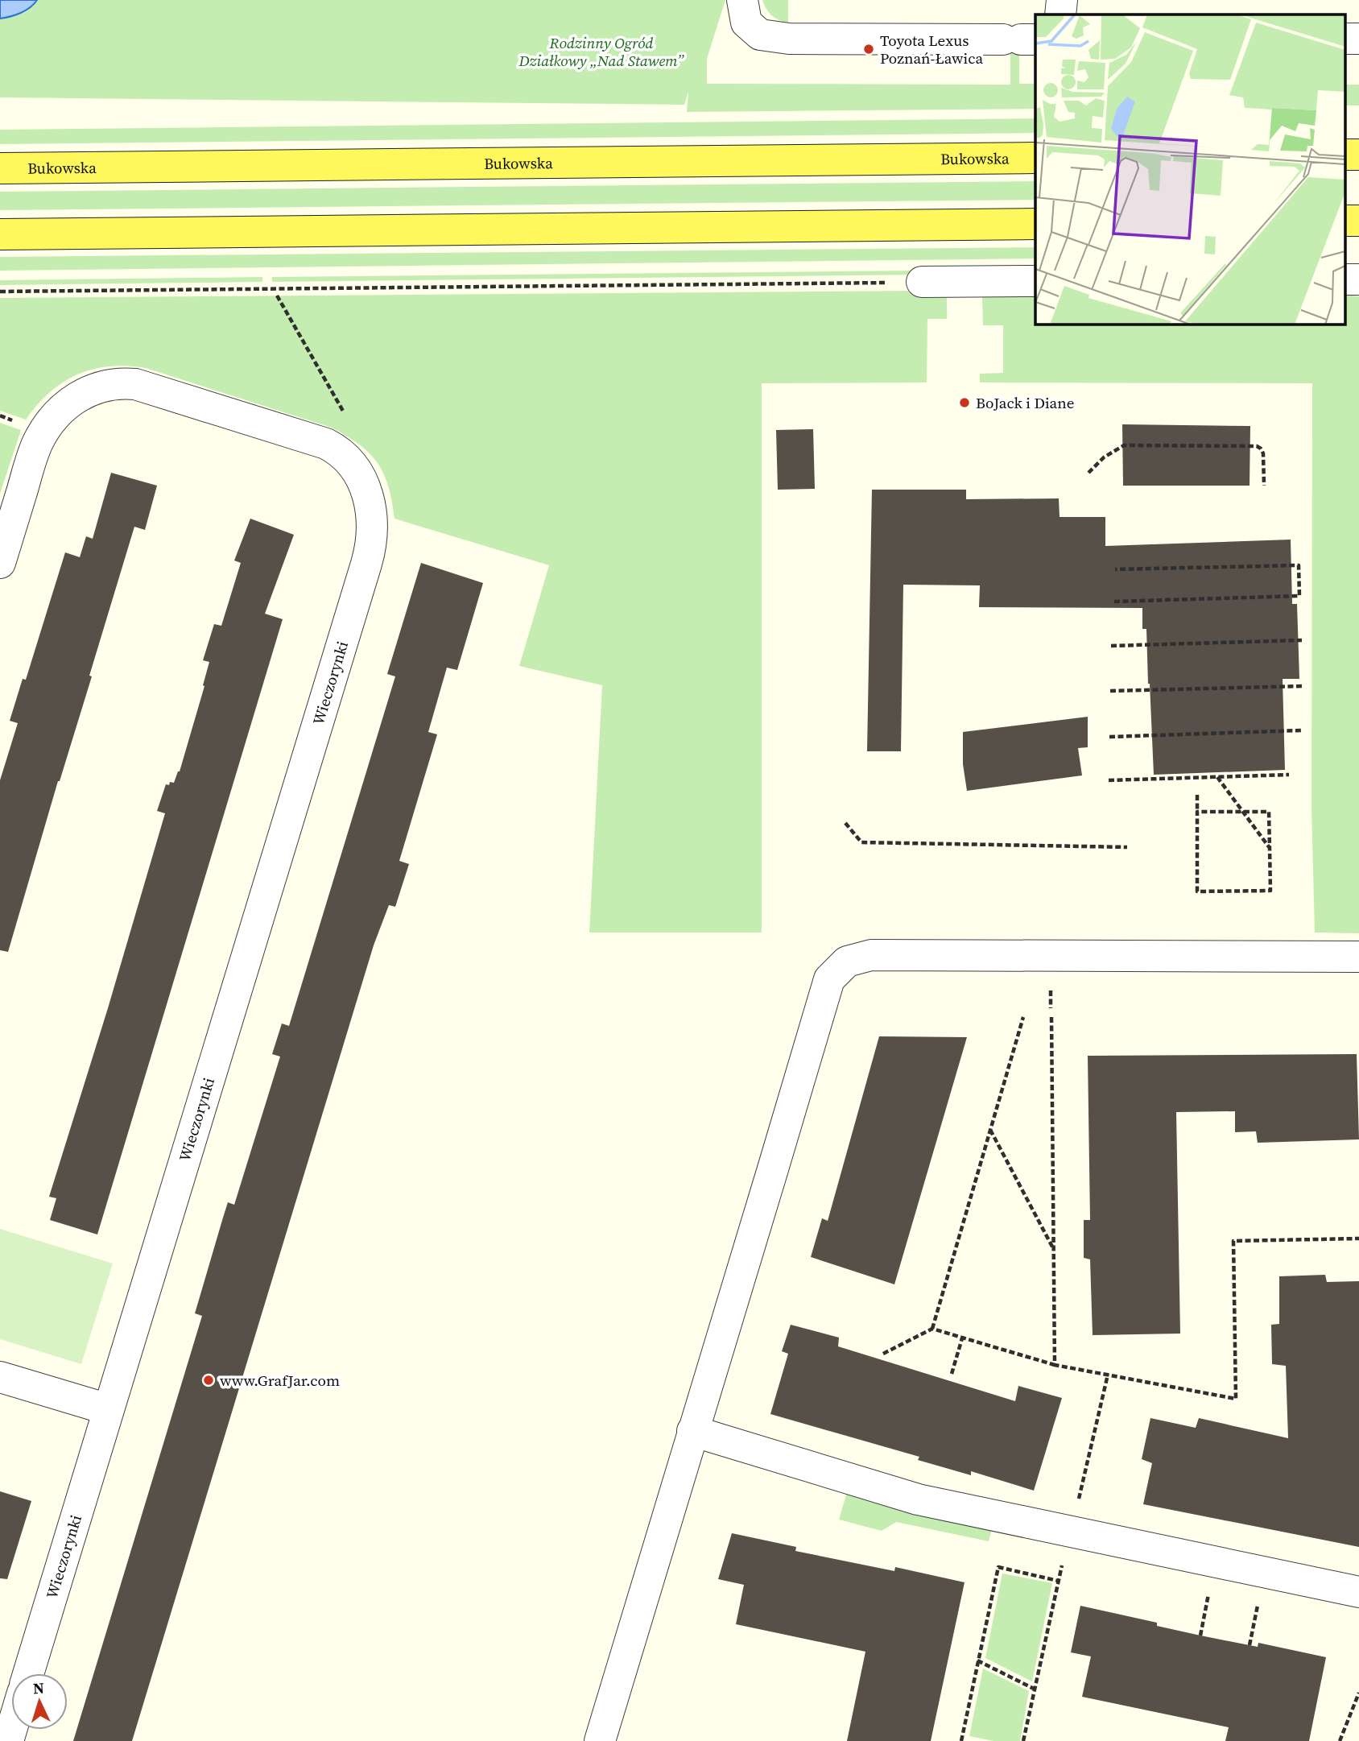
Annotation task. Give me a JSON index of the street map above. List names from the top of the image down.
{
  "streets": {
    "main road": ["Bukowska"],
    "street": ["Wieczorynki"]
  },
  "parks": ["Rodzinny Ogród Działkowy „Nad Stawem”"],
  "places": ["Toyota Lexus Poznań-Ławica", "BoJack i Diane", "www.GrafJar.com"],
  "north": "top"
}
